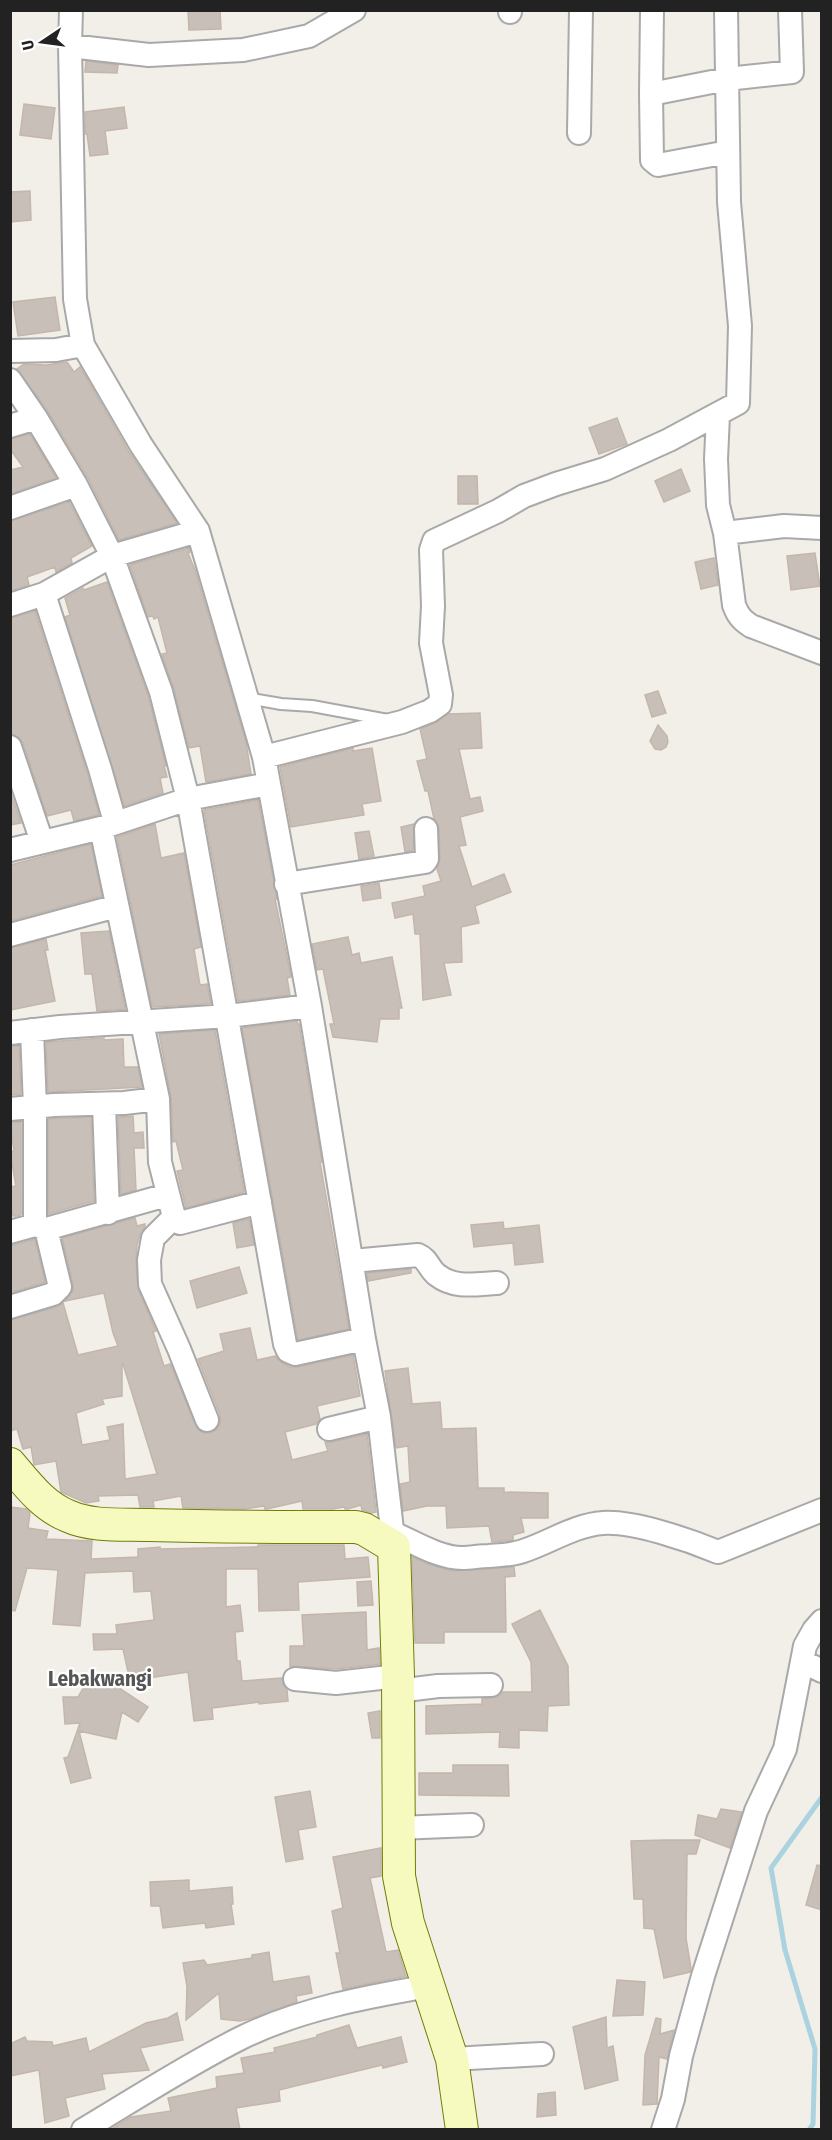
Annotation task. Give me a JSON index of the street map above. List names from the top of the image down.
{
  "districts": ["Lebakwangi"],
  "north": "left"
}
